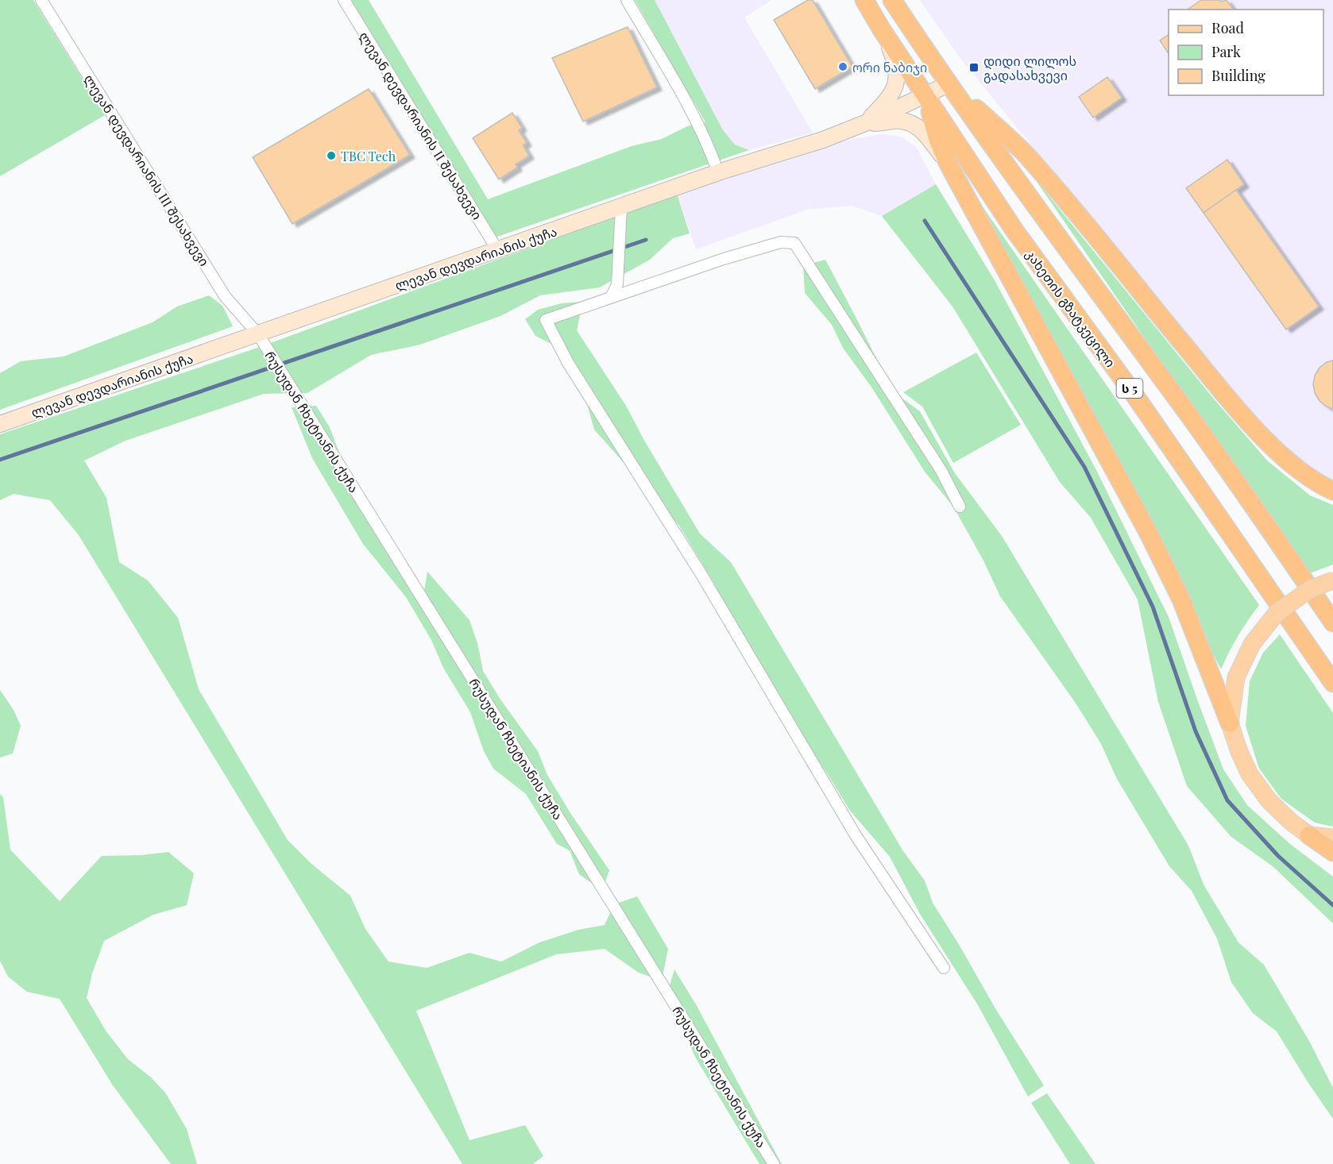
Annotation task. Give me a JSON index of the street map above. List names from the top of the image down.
{
  "streets": {
    "highway": ["კახეთის გზატკეცილი", "ს 5"],
    "main road": ["ლევან დევდარიანის ქუჩა"],
    "street": ["ლევან დევდარიანის II შესახვევი", "ლევან დევდარიანის III შესახვევი", "რუსუდან ჩხეტიანის ქუჩა"]
  },
  "crossings": [
    ["ლევან დევდარიანის II შესახვევი", "ლევან დევდარიანის ქუჩა"],
    ["ლევან დევდარიანის III შესახვევი", "ლევან დევდარიანის ქუჩა"],
    ["ლევან დევდარიანის III შესახვევი", "რუსუდან ჩხეტიანის ქუჩა"],
    ["ლევან დევდარიანის ქუჩა", "კახეთის გზატკეცილი"],
    ["ლევან დევდარიანის ქუჩა", "ს 5"],
    ["ლევან დევდარიანის ქუჩა", "რუსუდან ჩხეტიანის ქუჩა"]
  ],
  "places": {
    "other": ["ორი ნაბიჯი", "TBC Tech"],
    "transit": ["დიდი ლილოს გადასახვევი"]
  },
  "legend": ["Road", "Park", "Building"]
}
